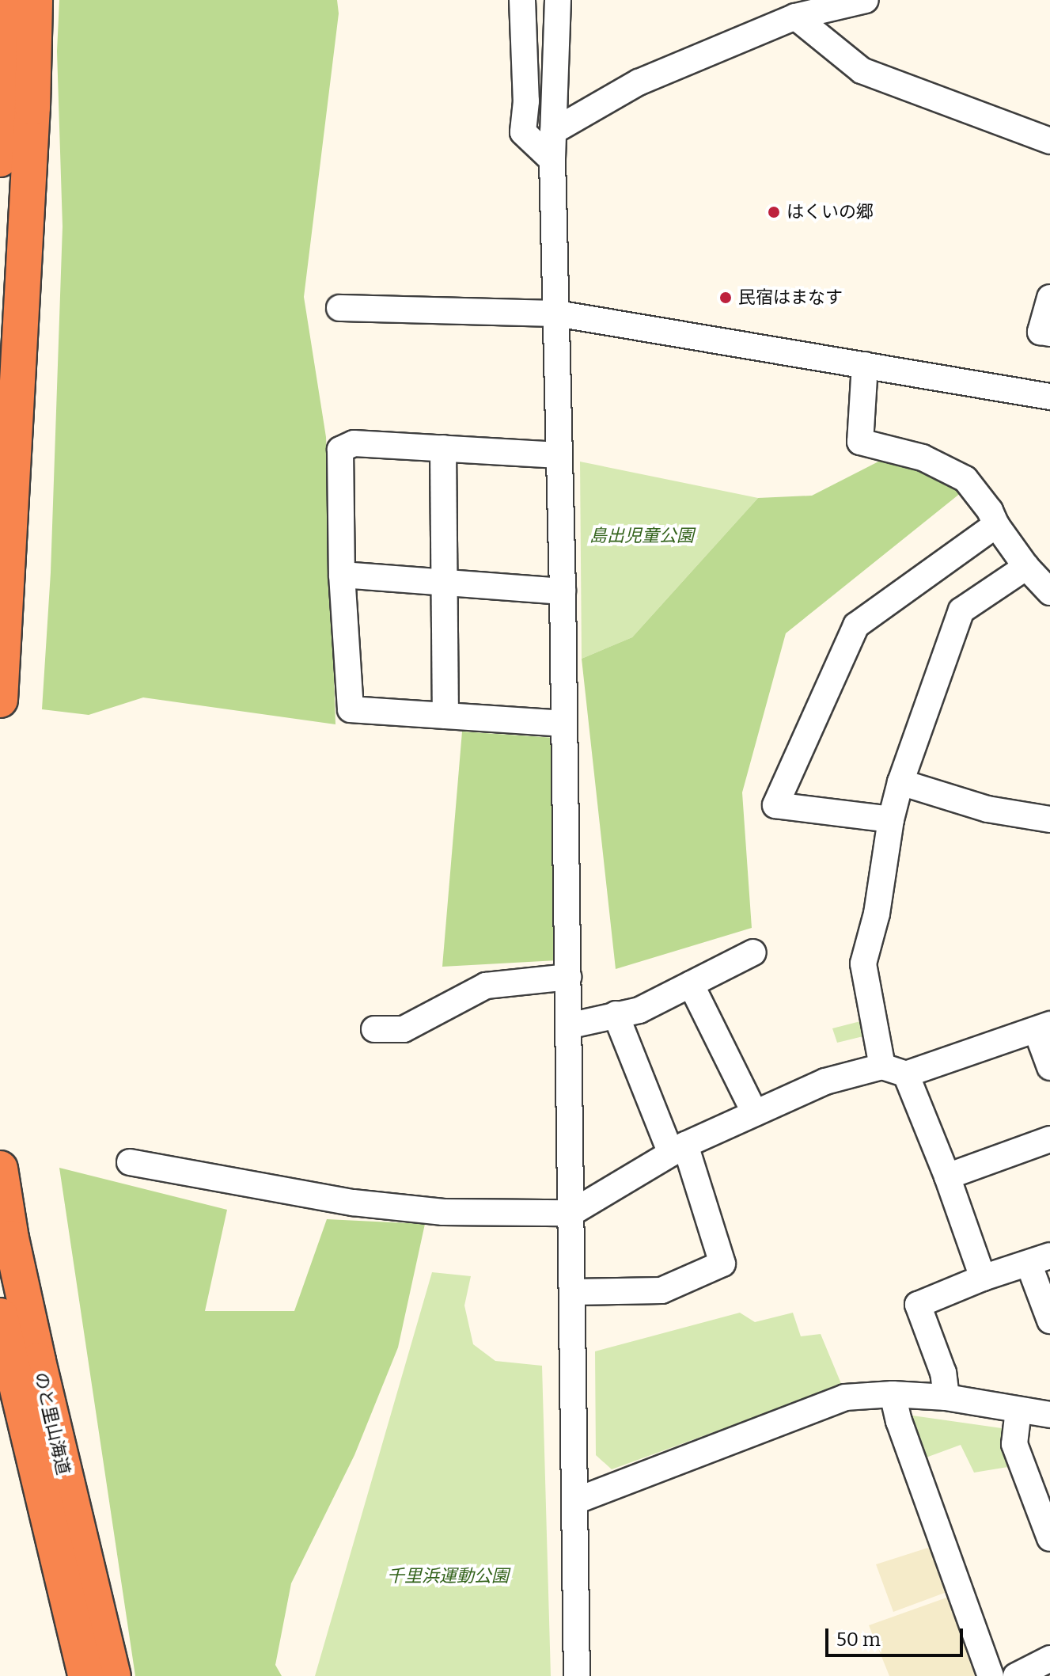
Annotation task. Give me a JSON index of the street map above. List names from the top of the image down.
{
  "streets": {
    "highway": ["のと里山海道"]
  },
  "parks": ["島出児童公園", "千里浜運動公園"],
  "places": ["はくいの郷", "民宿はまなす"],
  "scale_bar": "50 m"
}
